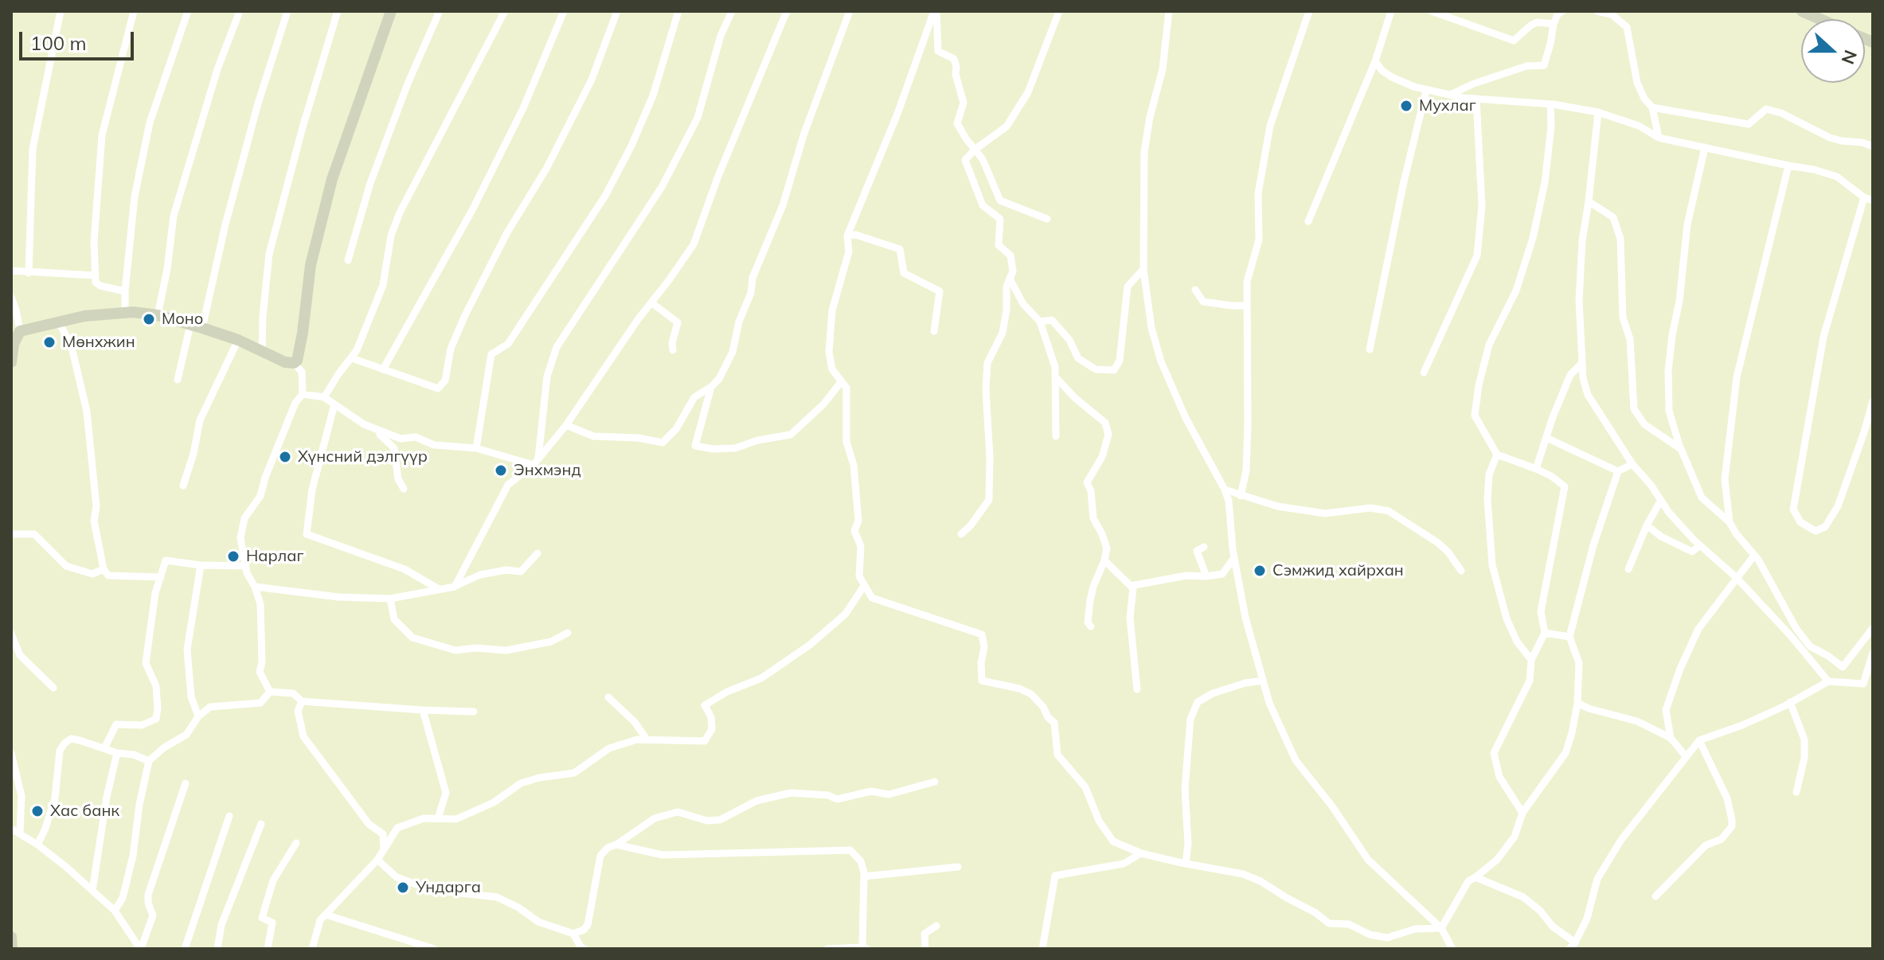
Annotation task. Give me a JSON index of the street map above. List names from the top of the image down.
{
  "places": [
    "Мухлаг",
    "Моно",
    "Мөнхжин",
    "Хүнсний дэлгүүр",
    "Энхмэнд",
    "Нарлаг",
    "Сэмжид хайрхан",
    "Хас банк",
    "Ундарга"
  ],
  "scale_bar": "100 m",
  "north": "right"
}
